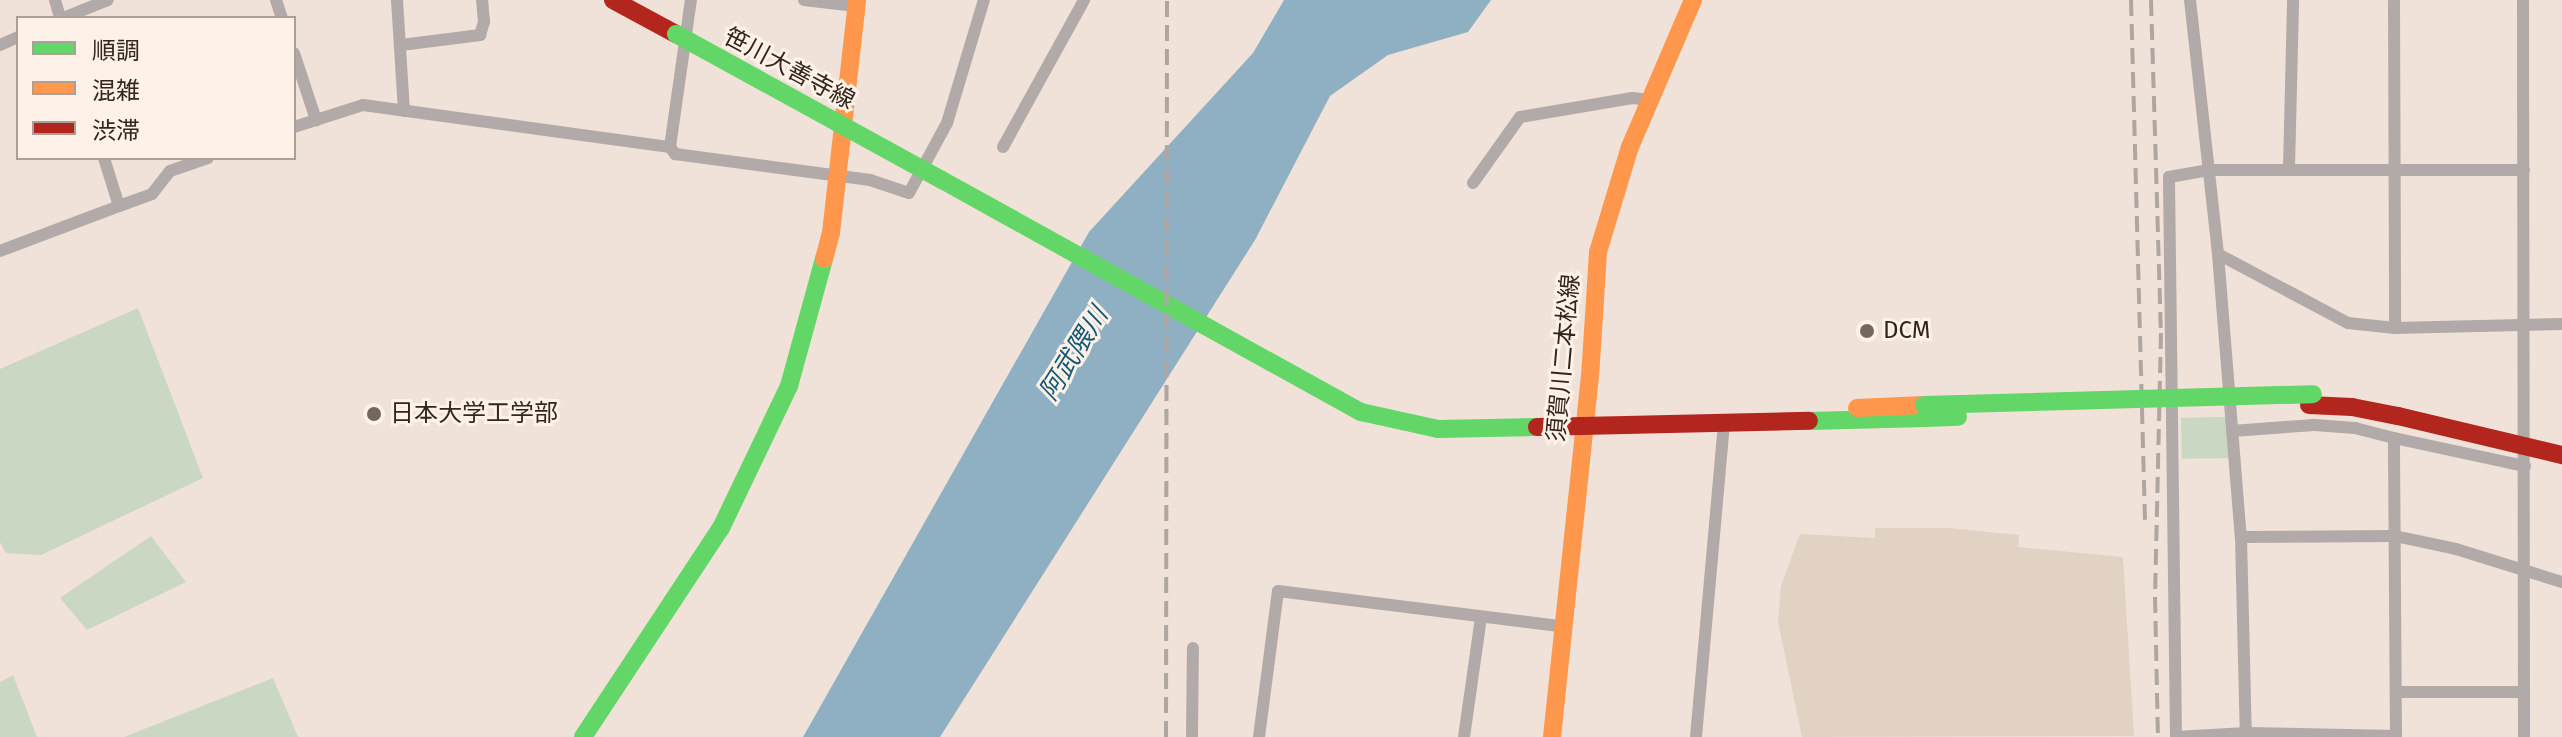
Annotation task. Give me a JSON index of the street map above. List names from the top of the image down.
{
  "streets": {
    "street": ["笹川大善寺線", "須賀川二本松線"]
  },
  "crossings": [
    ["笹川大善寺線", "須賀川二本松線"]
  ],
  "water": ["阿武隈川"],
  "places": ["DCM", "日本大学工学部"],
  "legend": ["順調", "混雑", "渋滞"]
}
